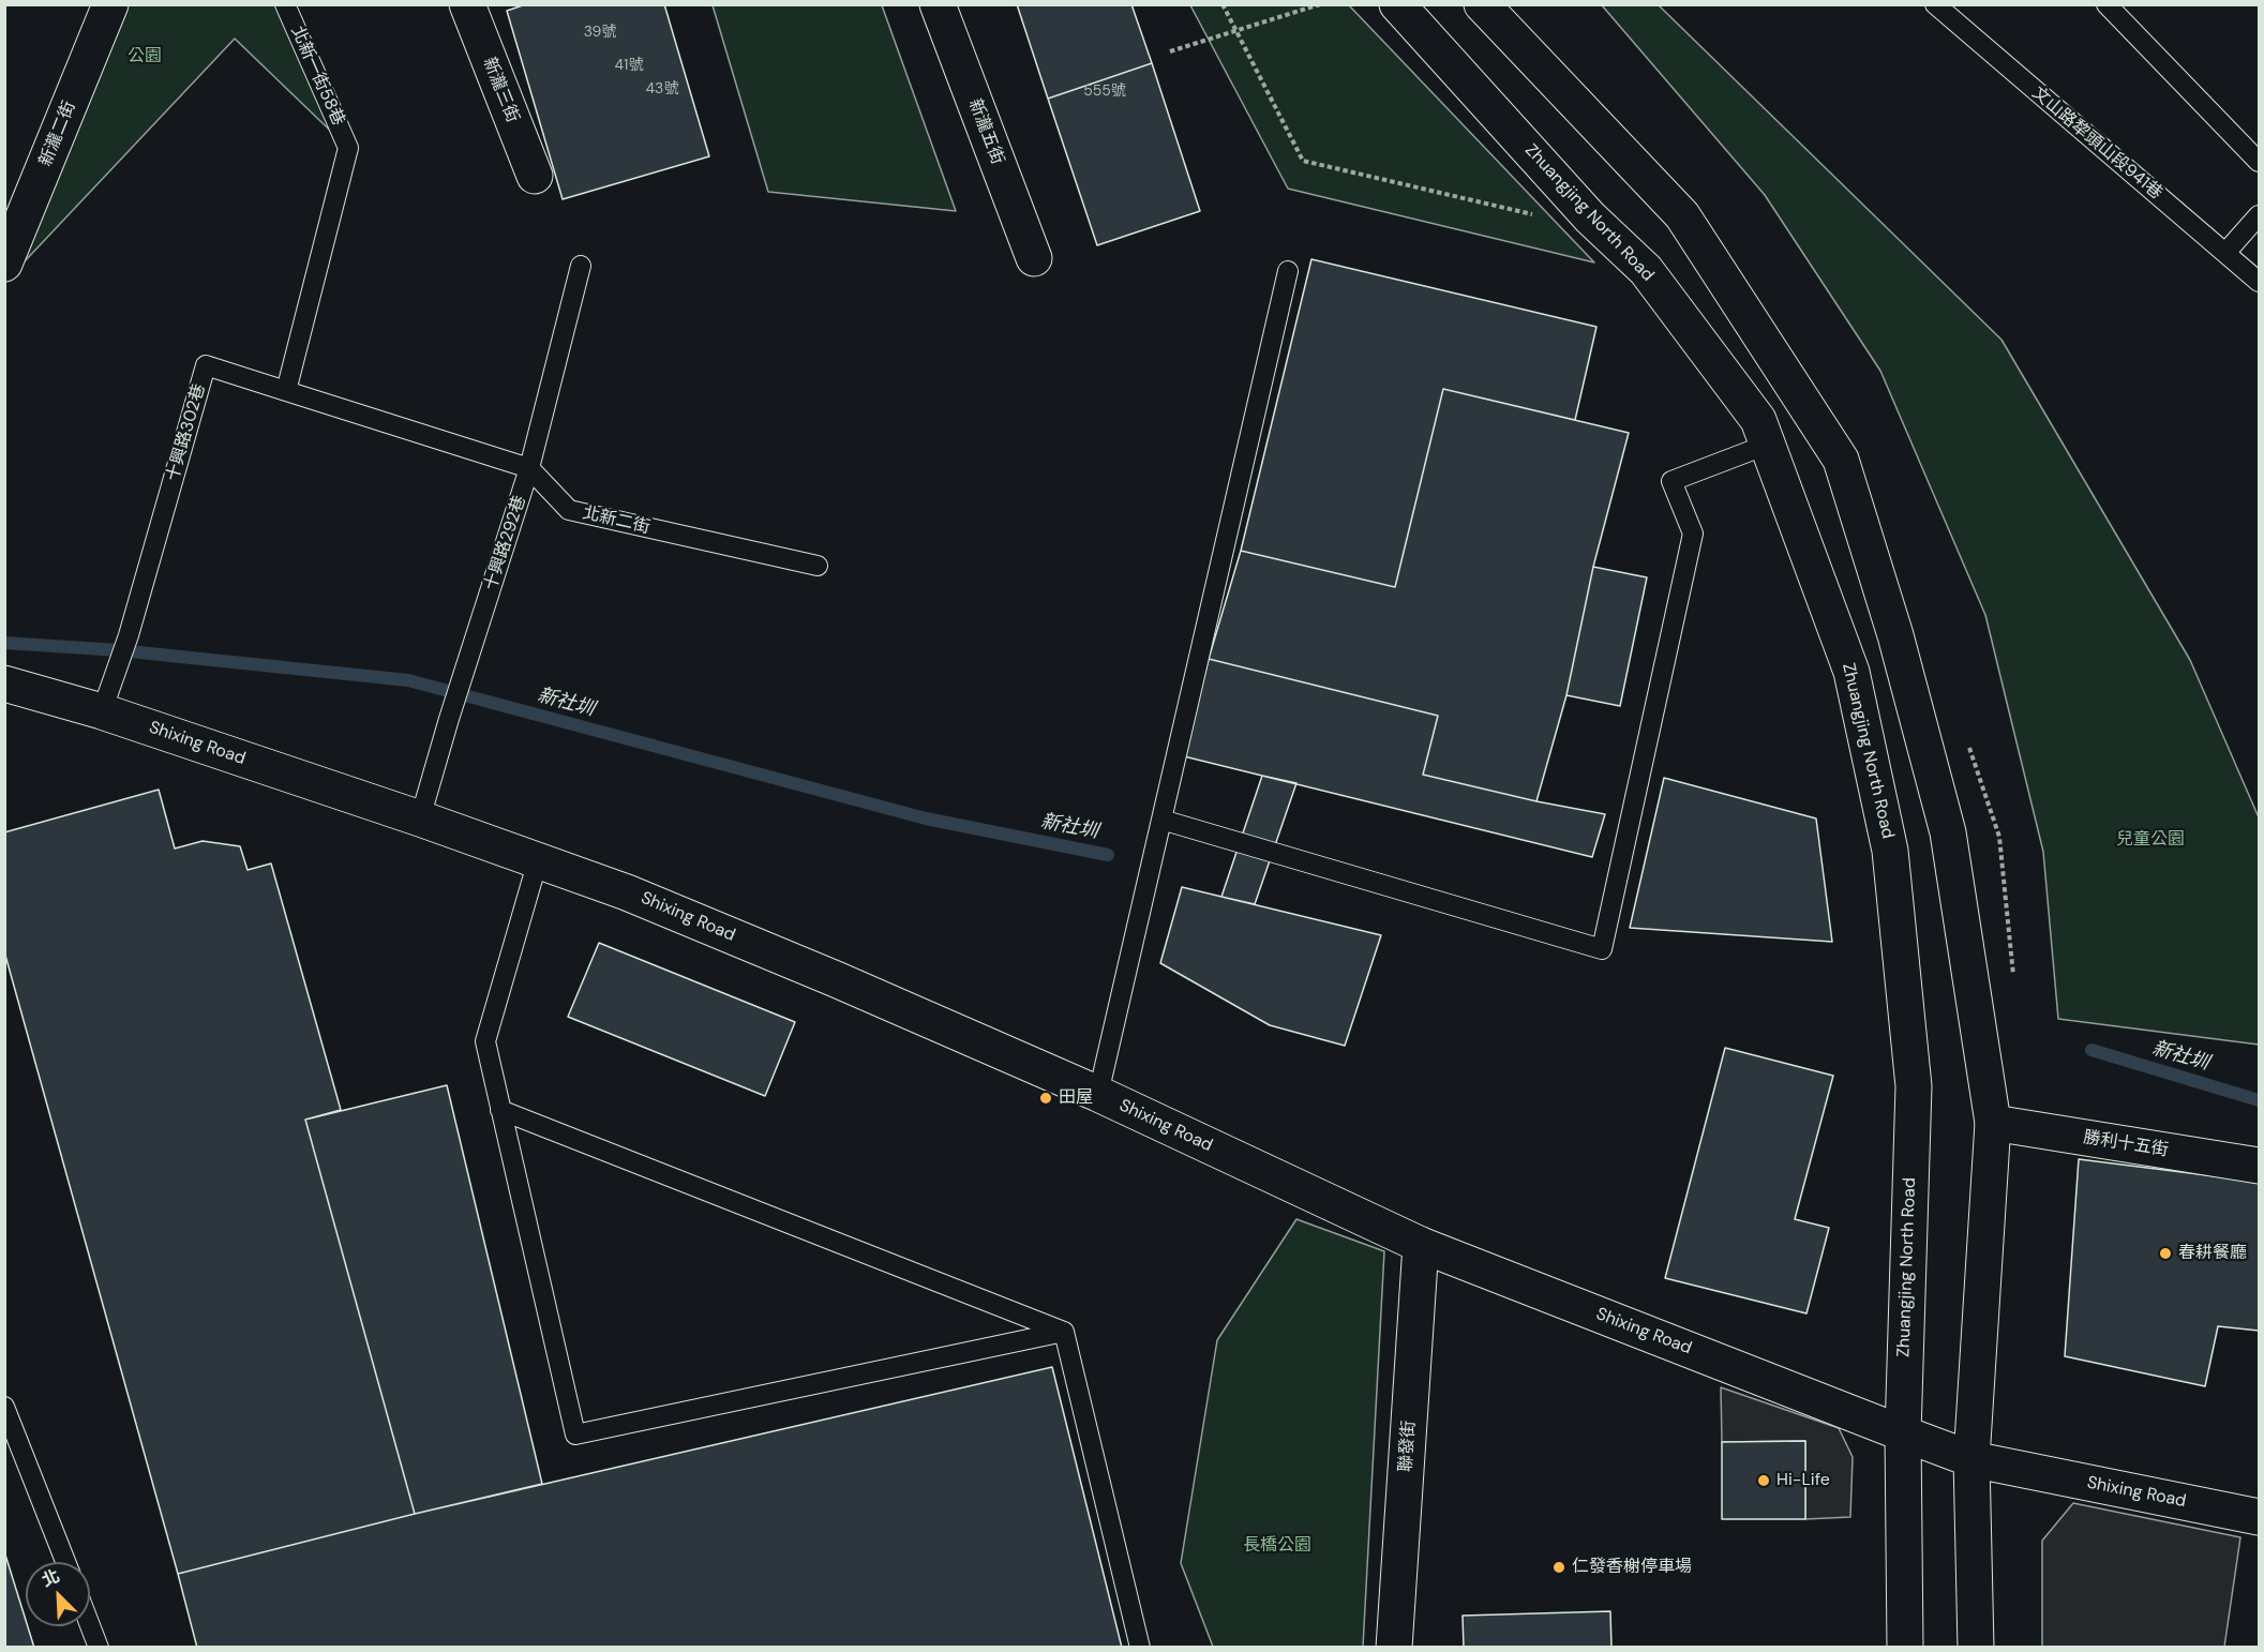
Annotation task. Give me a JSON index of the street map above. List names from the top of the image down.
{
  "streets": {
    "street": [
      "新瀧三街",
      "新瀧五街",
      "新瀧二街",
      "Zhuangjing North Road",
      "Shixing Road",
      "勝利十五街",
      "聯發街"
    ],
    "lane": [
      "北新一街58巷",
      "文山路犂頭山段941巷",
      "十興路302巷",
      "北新二街",
      "十興路292巷"
    ]
  },
  "crossings": [
    ["北新一街58巷", "十興路302巷"],
    ["北新一街58巷", "北新二街"],
    ["Zhuangjing North Road", "Shixing Road"],
    ["十興路302巷", "北新二街"],
    ["十興路302巷", "Shixing Road"],
    ["北新二街", "十興路292巷"],
    ["十興路292巷", "Shixing Road"],
    ["Shixing Road", "聯發街"]
  ],
  "water": ["新社圳"],
  "parks": ["公園", "兒童公園", "長橋公園"],
  "places": [
    "田屋",
    "春耕餐廳",
    "Hi-Life",
    "仁發香榭停車場"
  ],
  "house_numbers": [
    "39號",
    "41號",
    "43號",
    "555號"
  ],
  "north": "top left"
}
